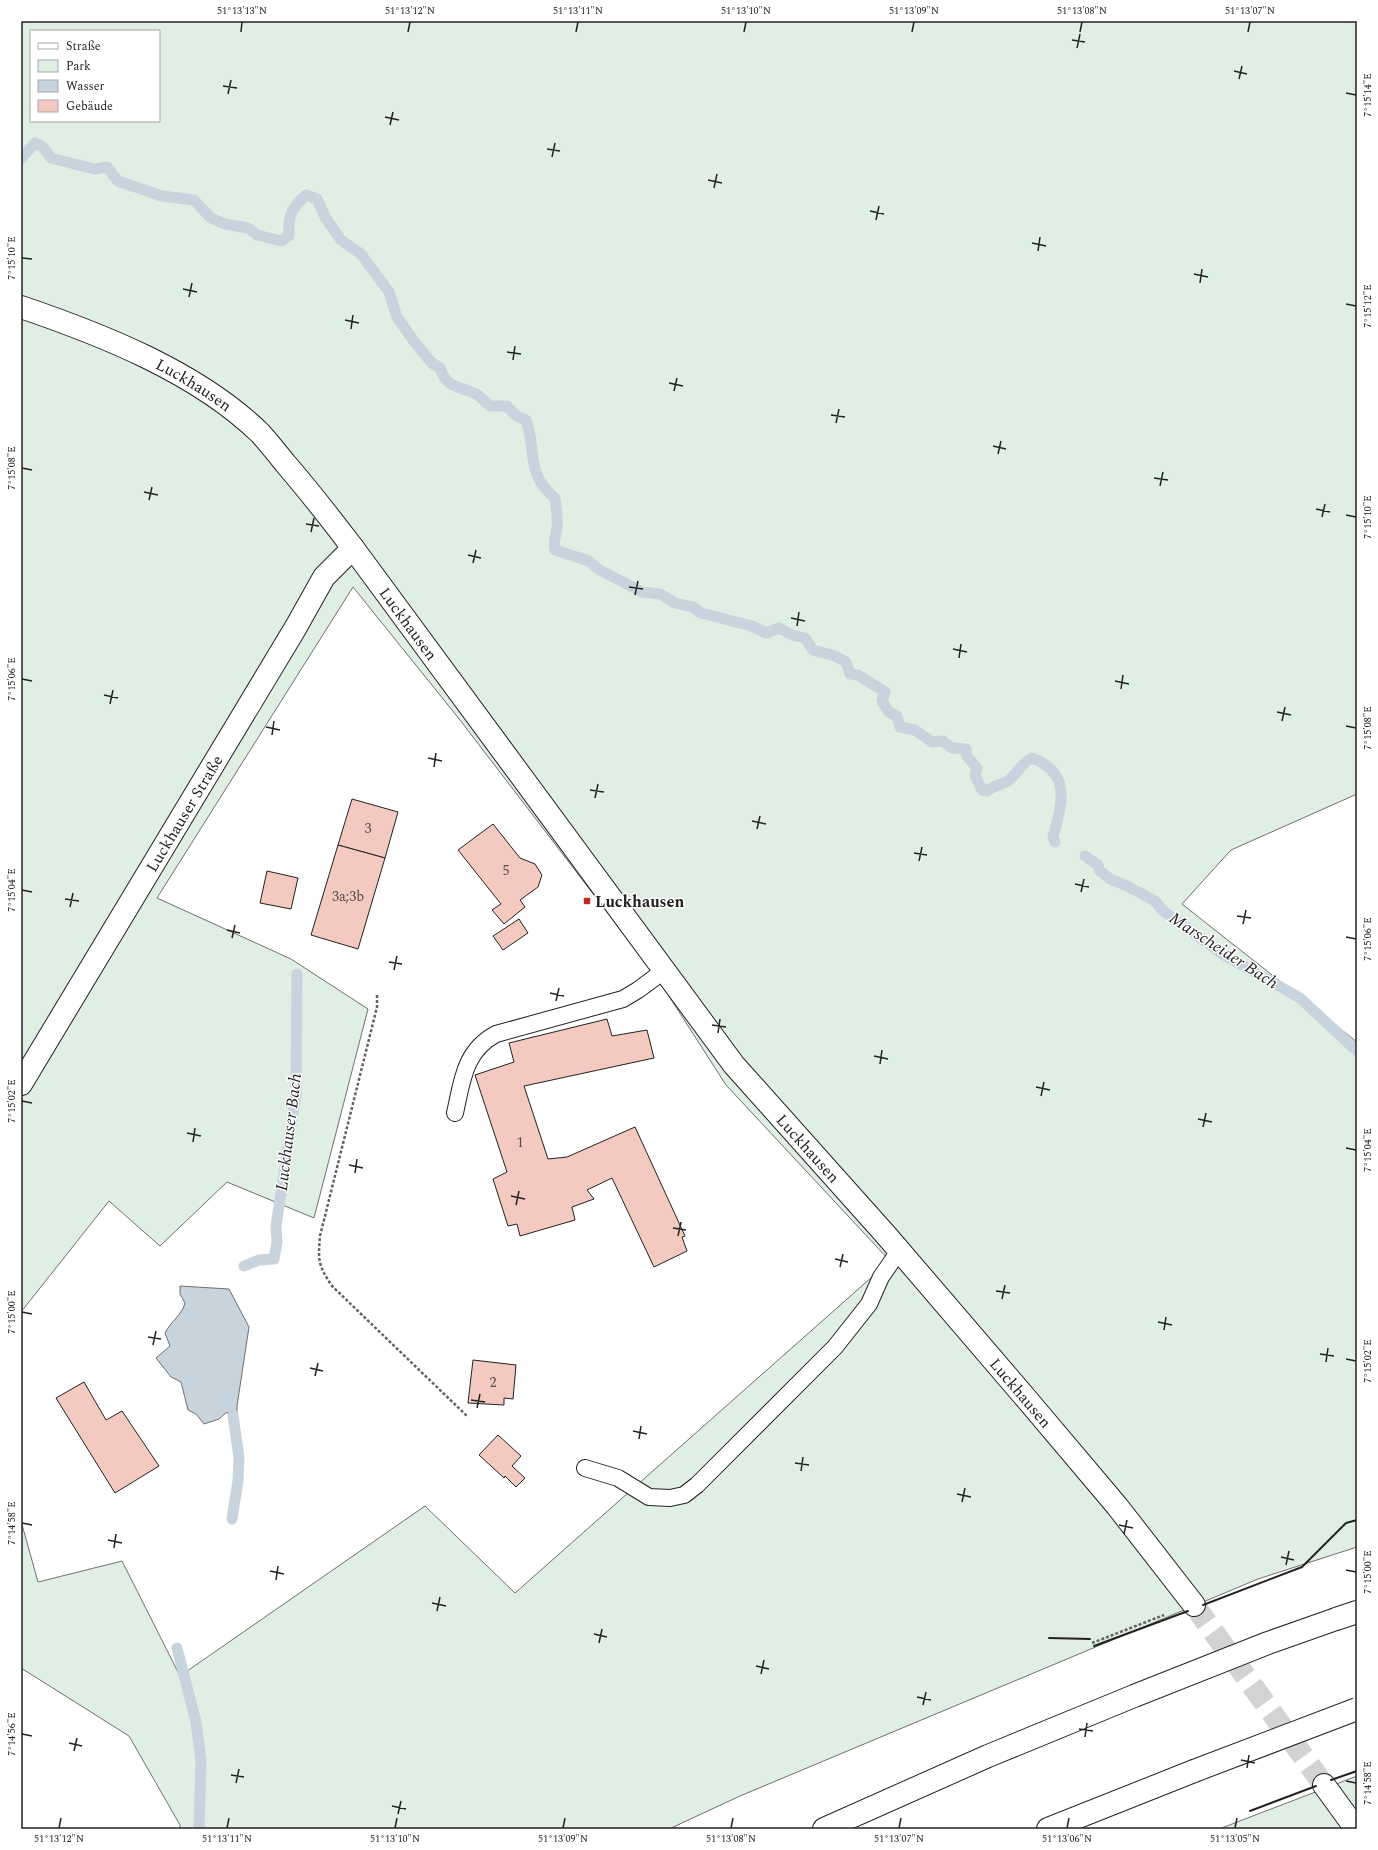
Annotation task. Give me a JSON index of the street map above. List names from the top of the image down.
{
  "streets": {
    "main road": ["Luckhausen", "Luckhauser Straße"]
  },
  "crossings": [
    ["Luckhausen", "Luckhauser Straße"]
  ],
  "water": ["Marscheider Bach", "Luckhauser Bach"],
  "places": {
    "transit": ["Luckhausen"]
  },
  "house_numbers": [
    "3",
    "5",
    "3a;3b",
    "1",
    "2"
  ],
  "legend": [
    "Straße",
    "Park",
    "Wasser",
    "Gebäude"
  ],
  "coordinates": [
    "51°13'13\"N",
    "51°13'12\"N",
    "51°13'11\"N",
    "51°13'10\"N",
    "51°13'09\"N",
    "51°13'08\"N",
    "51°13'07\"N",
    "7°15'14\"E",
    "7°15'10\"E",
    "7°15'12\"E",
    "7°15'08\"E",
    "7°15'06\"E",
    "7°15'04\"E",
    "7°15'02\"E",
    "7°15'00\"E",
    "7°14'58\"E",
    "7°14'56\"E",
    "51°13'06\"N",
    "51°13'05\"N"
  ]
}
